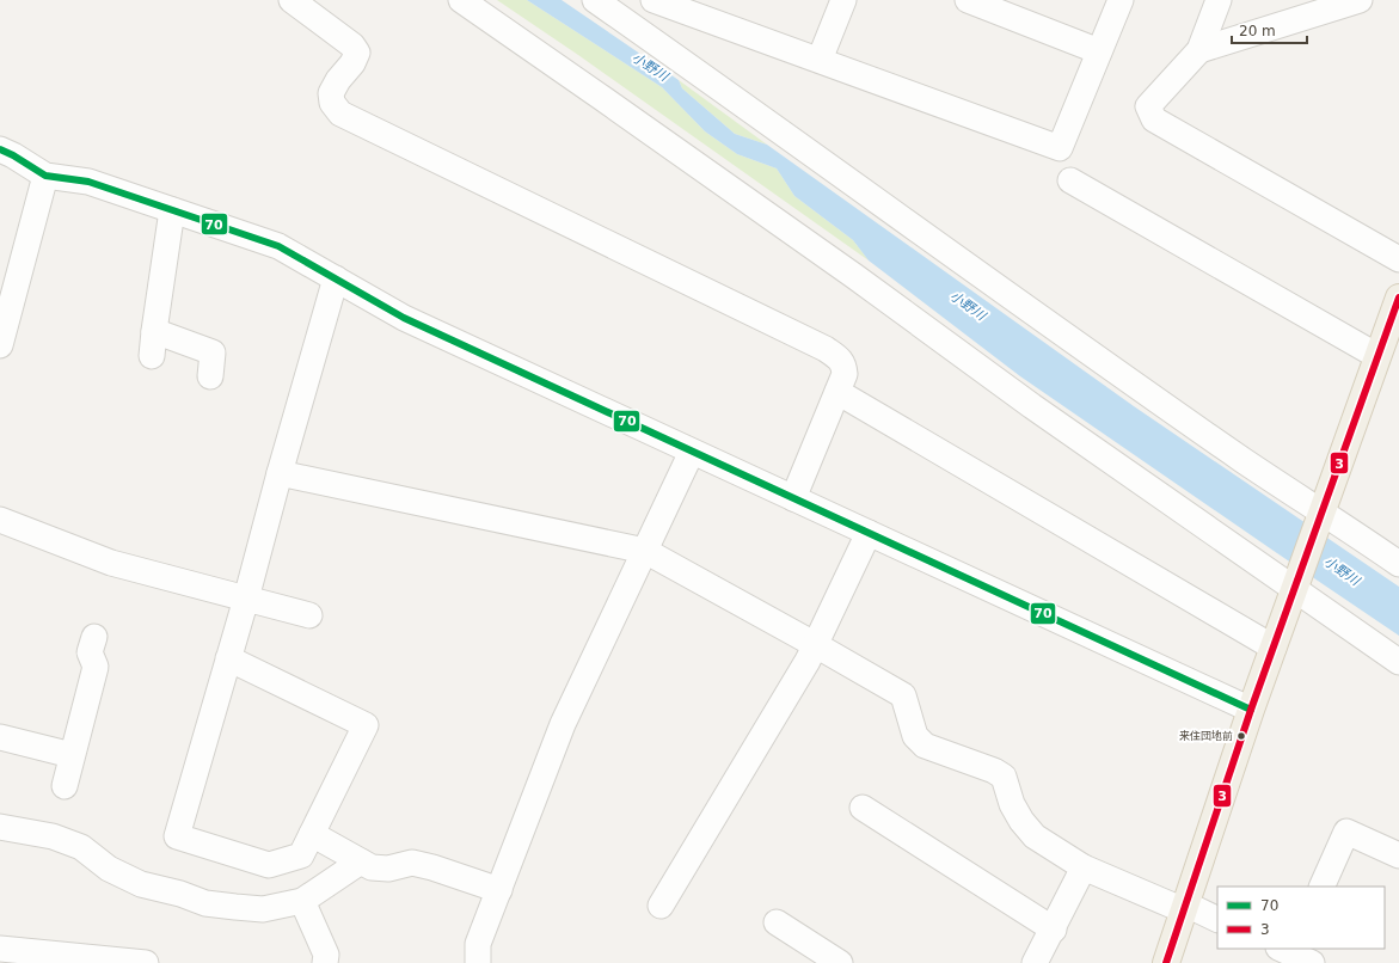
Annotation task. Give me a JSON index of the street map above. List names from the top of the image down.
{
  "water": ["小野川"],
  "places": ["来住団地前"],
  "lines": ["transit line 70", "transit line 3"],
  "legend": ["70", "3"],
  "scale_bar": "20 m"
}
